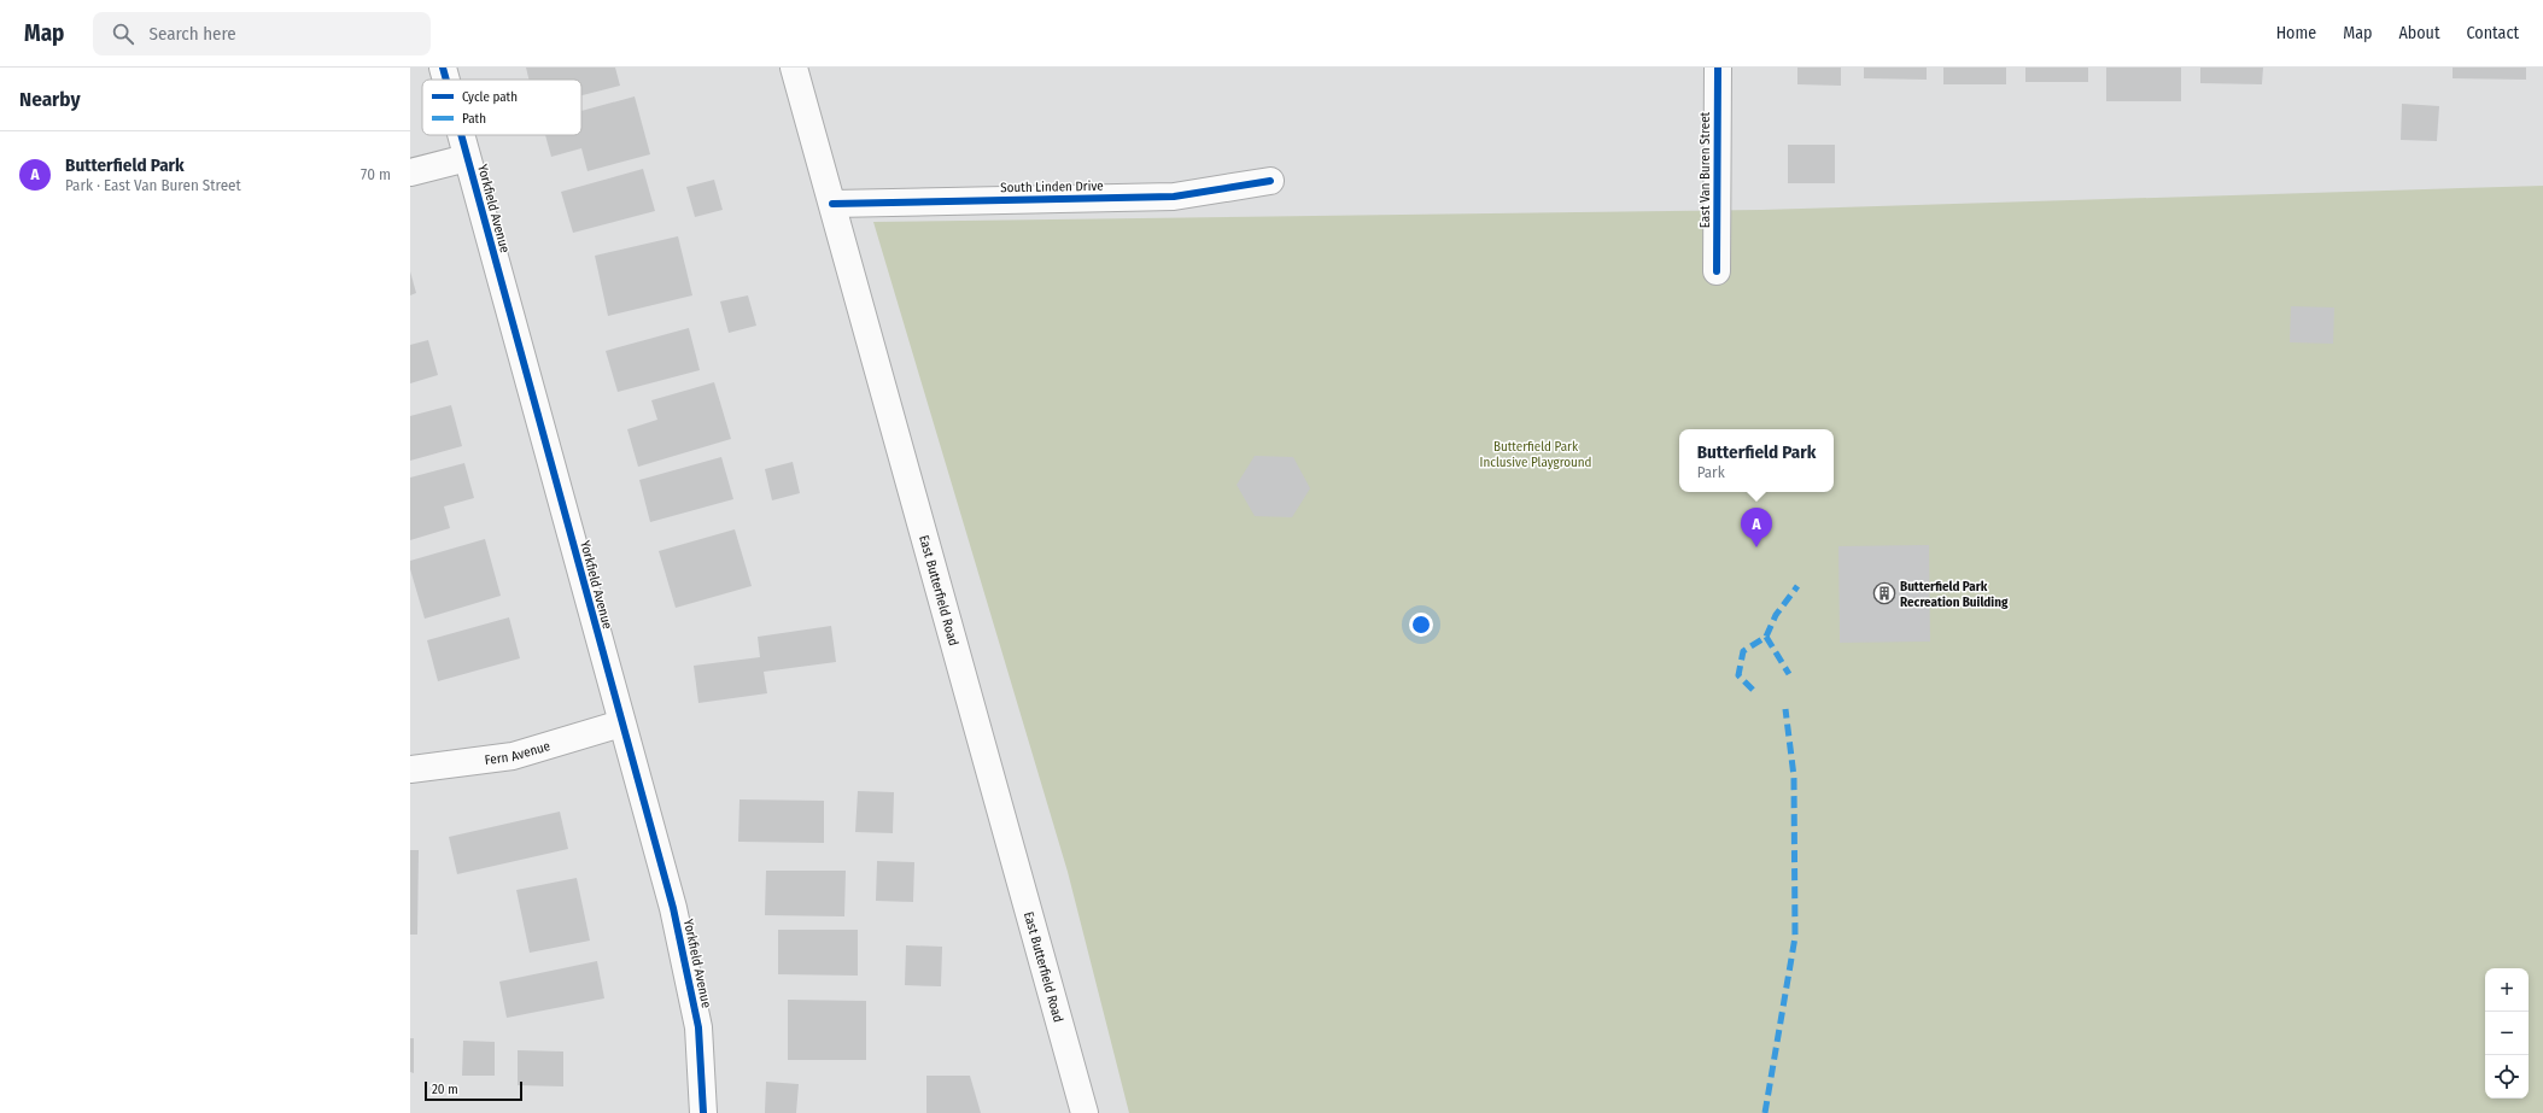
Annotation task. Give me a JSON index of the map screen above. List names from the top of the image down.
{
  "streets": {
    "street": [
      "East Van Buren Street",
      "South Linden Drive",
      "Yorkfield Avenue",
      "East Butterfield Road",
      "Fern Avenue"
    ]
  },
  "crossings": [
    ["South Linden Drive", "East Butterfield Road"],
    ["Yorkfield Avenue", "Fern Avenue"]
  ],
  "parks": ["Butterfield Park Inclusive Playground"],
  "places": {
    "building": ["Butterfield Park Recreation Building"]
  },
  "legend": ["Cycle path", "Path"],
  "scale_bar": "20 m",
  "page": {
    "header": "Map",
    "search": "Search here",
    "nav": [
      "Home",
      "Map",
      "About",
      "Contact"
    ],
    "heading": "Nearby",
    "list": [
      {
        "mark": "A",
        "name": "Butterfield Park",
        "note": "Park · East Van Buren Street",
        "value": "70 m"
      }
    ],
    "popup": ["Butterfield Park", "Park"],
    "pins": "A",
    "map_buttons": ["+", "−"],
    "scale": "20 m"
  }
}
